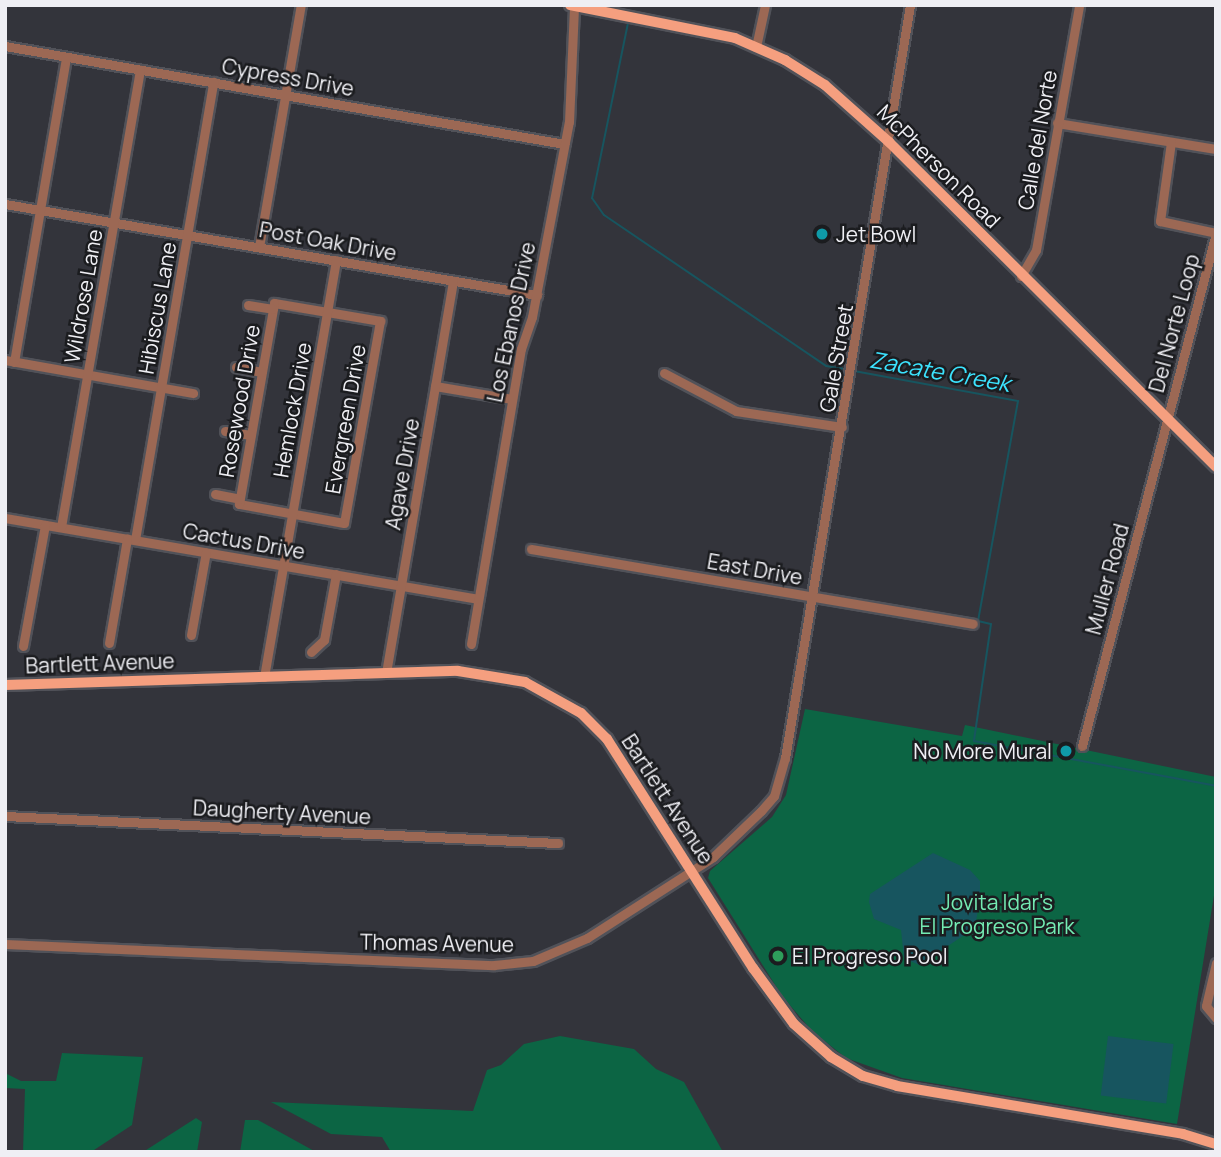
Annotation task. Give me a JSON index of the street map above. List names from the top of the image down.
{
  "streets": {
    "main road": ["McPherson Road", "Bartlett Avenue"],
    "street": [
      "Cypress Drive",
      "Calle del Norte",
      "Post Oak Drive",
      "Wildrose Lane",
      "Hibiscus Lane",
      "Los Ebanos Drive",
      "Del Norte Loop",
      "Gale Street",
      "Rosewood Drive",
      "Hemlock Drive",
      "Evergreen Drive",
      "Agave Drive",
      "Cactus Drive",
      "East Drive",
      "Muller Road",
      "Daugherty Avenue",
      "Thomas Avenue"
    ]
  },
  "crossings": [
    ["Cypress Drive", "Wildrose Lane"],
    ["Cypress Drive", "Hibiscus Lane"],
    ["Cypress Drive", "Los Ebanos Drive"],
    ["Calle del Norte", "McPherson Road"],
    ["McPherson Road", "Los Ebanos Drive"],
    ["McPherson Road", "Del Norte Loop"],
    ["McPherson Road", "Gale Street"],
    ["McPherson Road", "Muller Road"],
    ["Post Oak Drive", "Wildrose Lane"],
    ["Post Oak Drive", "Hibiscus Lane"],
    ["Post Oak Drive", "Los Ebanos Drive"],
    ["Post Oak Drive", "Hemlock Drive"],
    ["Post Oak Drive", "Agave Drive"],
    ["Wildrose Lane", "Cactus Drive"],
    ["Hibiscus Lane", "Cactus Drive"],
    ["Los Ebanos Drive", "Cactus Drive"],
    ["Del Norte Loop", "Muller Road"],
    ["Gale Street", "East Drive"],
    ["Gale Street", "Thomas Avenue"],
    ["Hemlock Drive", "Evergreen Drive"],
    ["Hemlock Drive", "Cactus Drive"],
    ["Hemlock Drive", "Bartlett Avenue"],
    ["Agave Drive", "Cactus Drive"],
    ["Agave Drive", "Bartlett Avenue"],
    ["Bartlett Avenue", "Thomas Avenue"]
  ],
  "water": ["Zacate Creek"],
  "parks": ["Jovita Idar's El Progreso Park"],
  "places": ["Jet Bowl", "No More Mural", "El Progreso Pool"]
}
